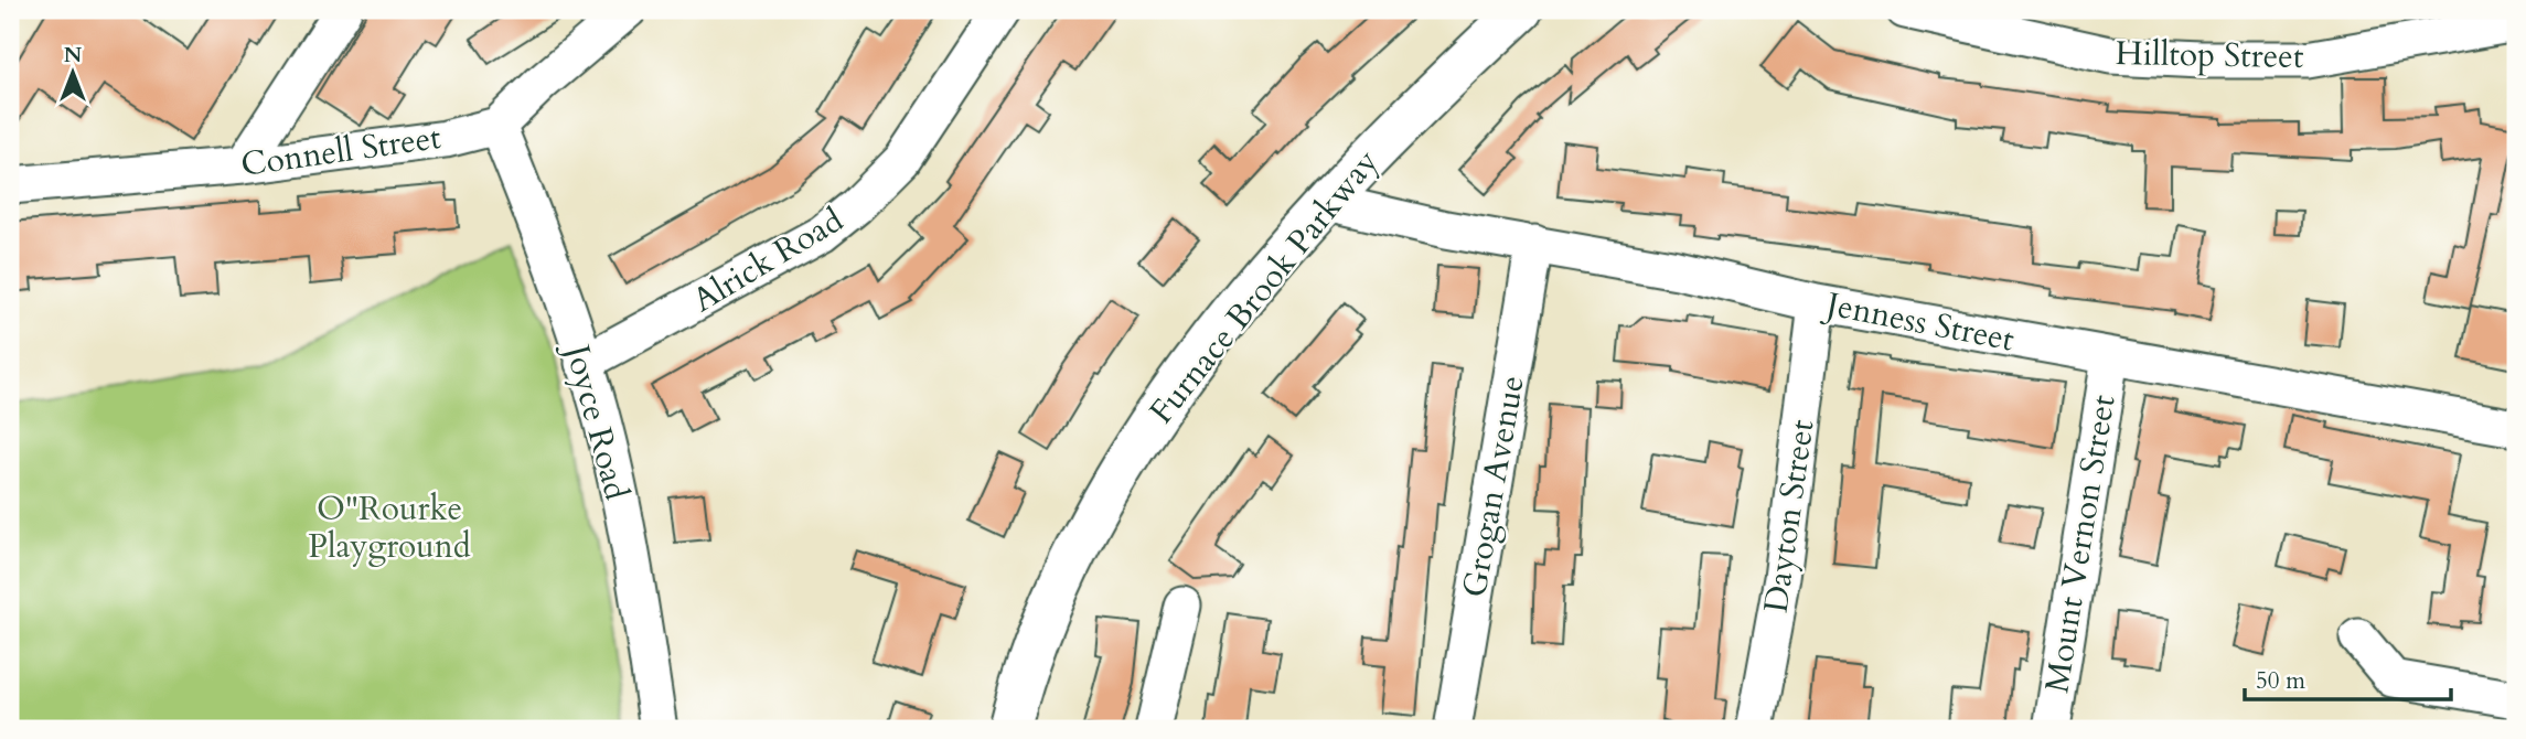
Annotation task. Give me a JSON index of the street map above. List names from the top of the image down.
{
  "streets": {
    "main road": ["Furnace Brook Parkway"],
    "street": [
      "Hilltop Street",
      "Connell Street",
      "Alrick Road",
      "Jenness Street",
      "Joyce Road",
      "Grogan Avenue",
      "Dayton Street",
      "Mount Vernon Street"
    ]
  },
  "crossings": [
    ["Connell Street", "Joyce Road"],
    ["Alrick Road", "Joyce Road"],
    ["Furnace Brook Parkway", "Jenness Street"],
    ["Jenness Street", "Grogan Avenue"],
    ["Jenness Street", "Dayton Street"],
    ["Jenness Street", "Mount Vernon Street"]
  ],
  "parks": ["O\"Rourke Playground"],
  "scale_bar": "50 m",
  "north": "top"
}
